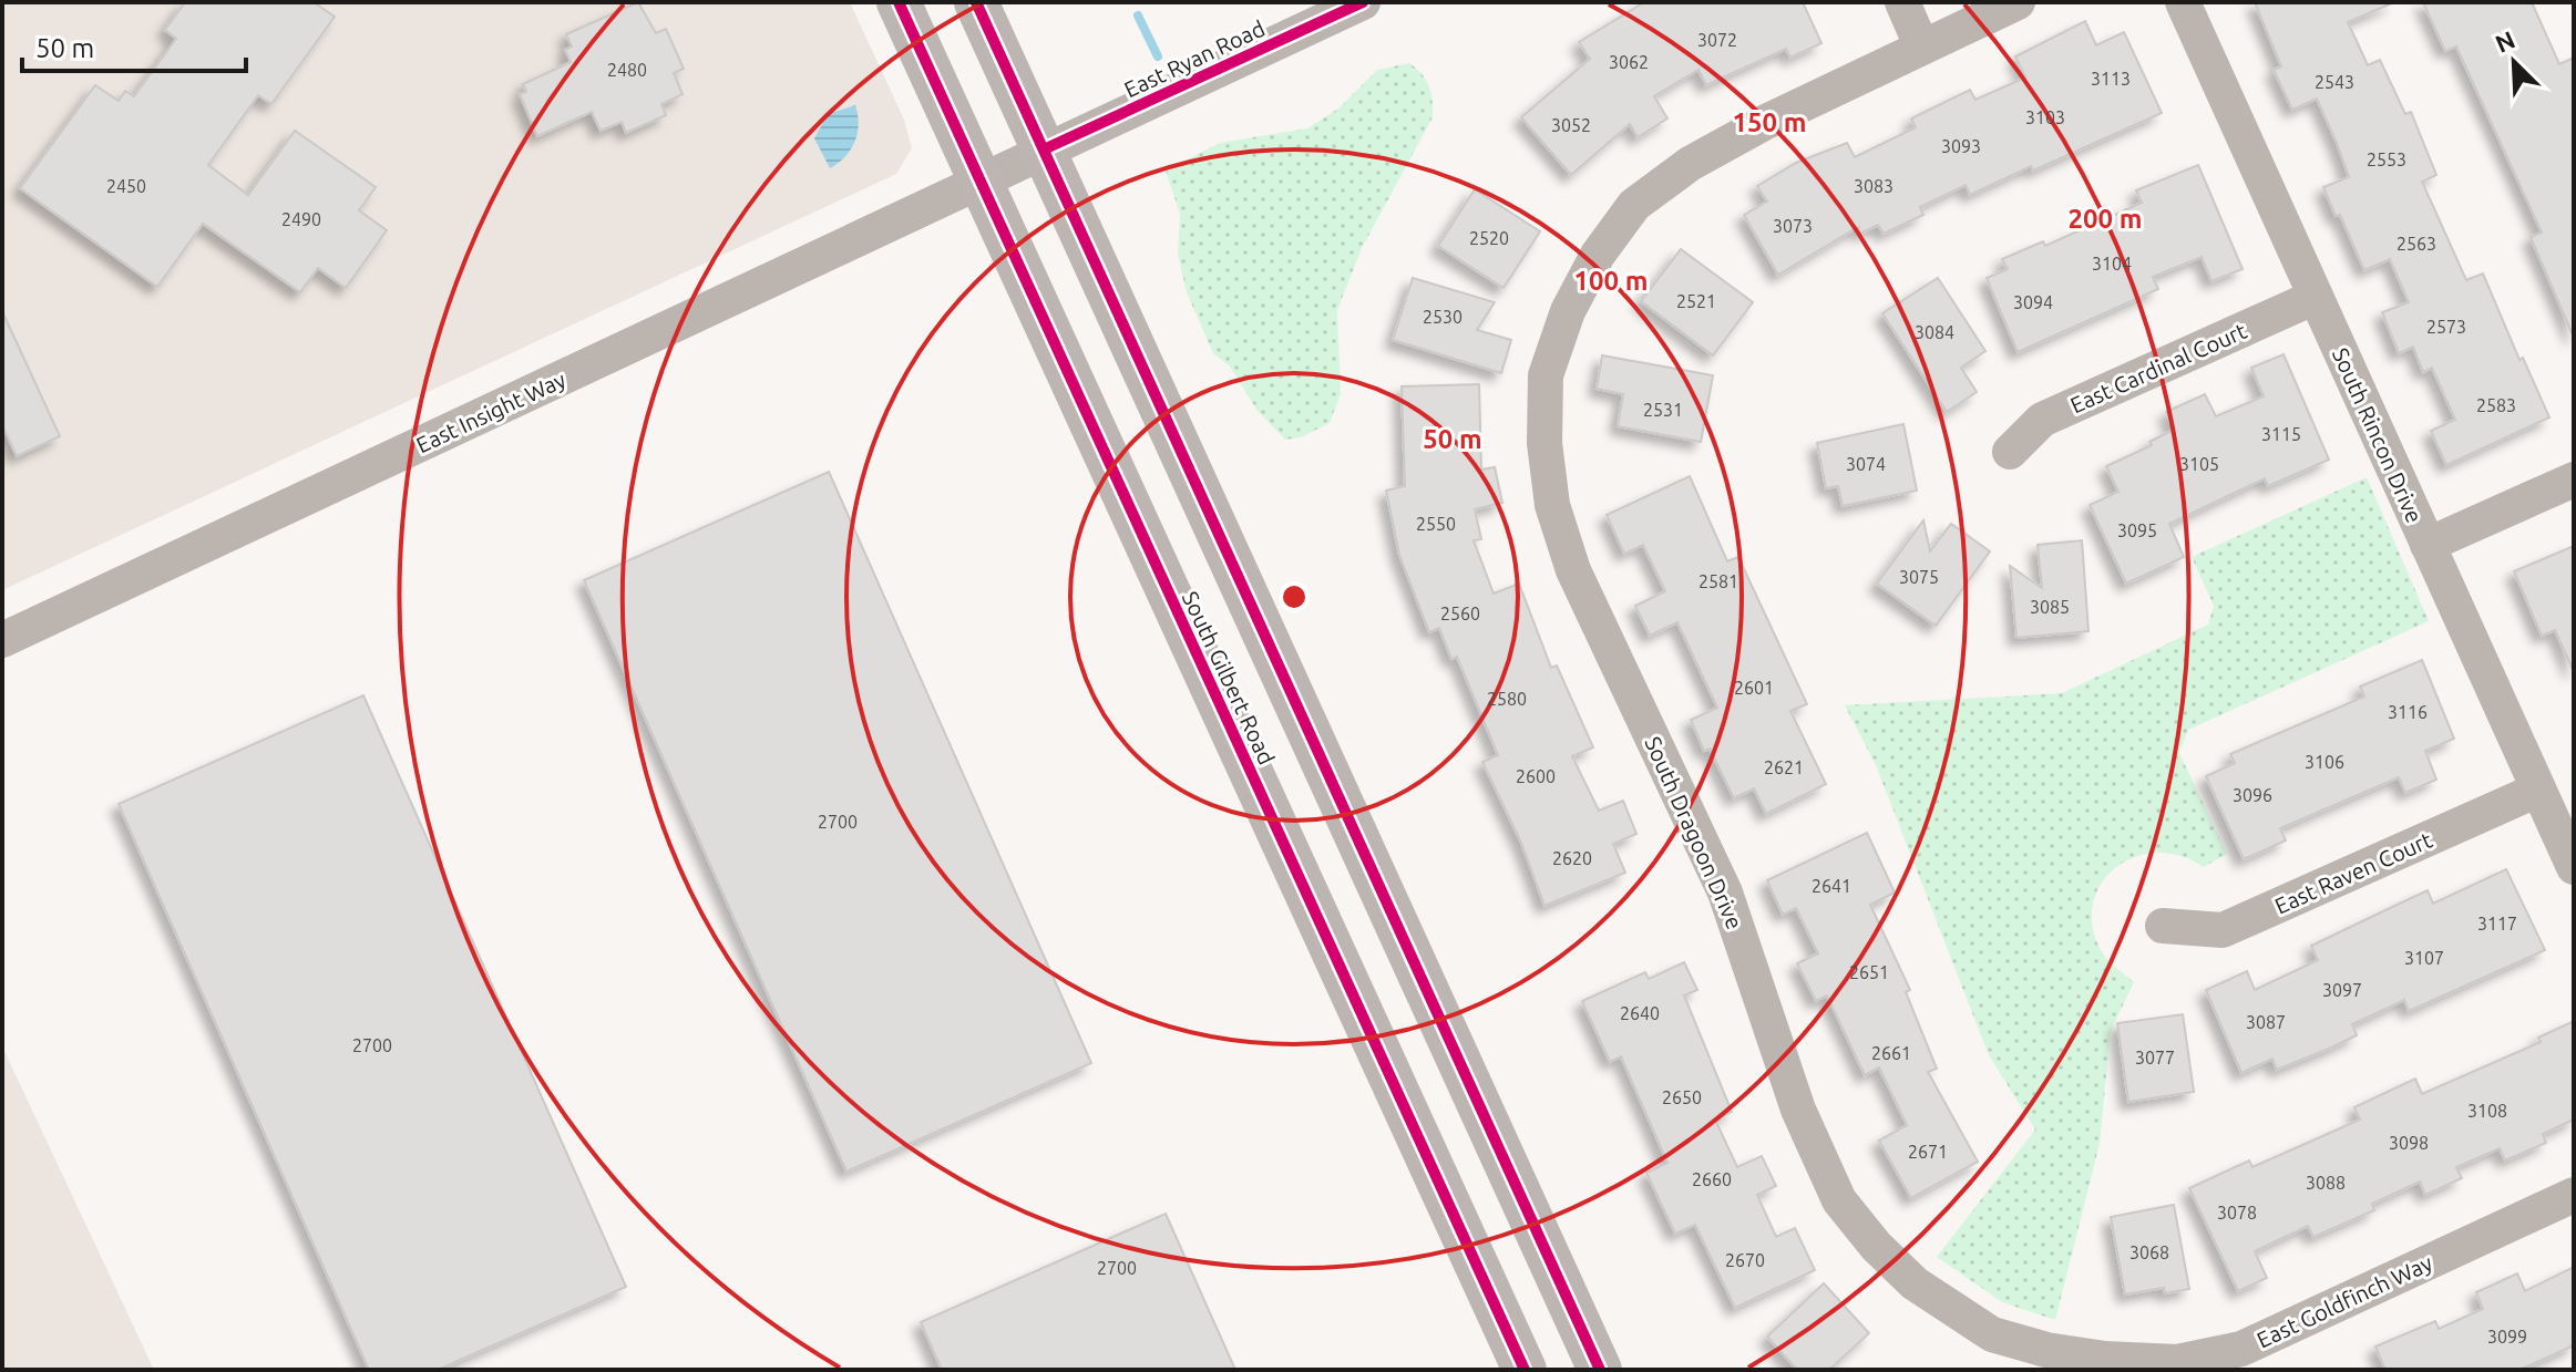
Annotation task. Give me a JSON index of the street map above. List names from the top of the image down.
{
  "streets": {
    "main road": ["South Gilbert Road"],
    "street": [
      "East Ryan Road",
      "East Cardinal Court",
      "East Insight Way",
      "South Rincon Drive",
      "South Dragoon Drive",
      "East Raven Court",
      "East Goldfinch Way"
    ]
  },
  "crossings": [
    ["East Ryan Road", "East Insight Way"],
    ["East Ryan Road", "South Gilbert Road"],
    ["East Cardinal Court", "South Rincon Drive"],
    ["East Insight Way", "South Gilbert Road"],
    ["South Rincon Drive", "East Raven Court"],
    ["South Dragoon Drive", "East Goldfinch Way"]
  ],
  "house_numbers": [
    "3072",
    "3062",
    "2480",
    "3113",
    "2543",
    "3103",
    "3052",
    "3093",
    "2553",
    "2450",
    "3083",
    "2490",
    "3073",
    "2520",
    "2563",
    "3104",
    "2521",
    "3094",
    "2530",
    "2573",
    "3084",
    "2583",
    "2531",
    "3115",
    "3074",
    "3105",
    "2550",
    "3095",
    "3075",
    "2581",
    "3085",
    "2560",
    "2601",
    "2580",
    "3116",
    "3106",
    "2621",
    "2600",
    "3096",
    "2700",
    "2620",
    "2641",
    "3117",
    "3107",
    "2651",
    "3097",
    "2640",
    "3087",
    "2700",
    "2661",
    "3077",
    "2650",
    "3108",
    "3098",
    "2671",
    "2660",
    "3088",
    "3078",
    "3068",
    "2670",
    "2700",
    "3099"
  ],
  "scale_bar": "50 m",
  "north": "top left",
  "rings": [
    "150 m",
    "200 m",
    "100 m",
    "50 m"
  ]
}
